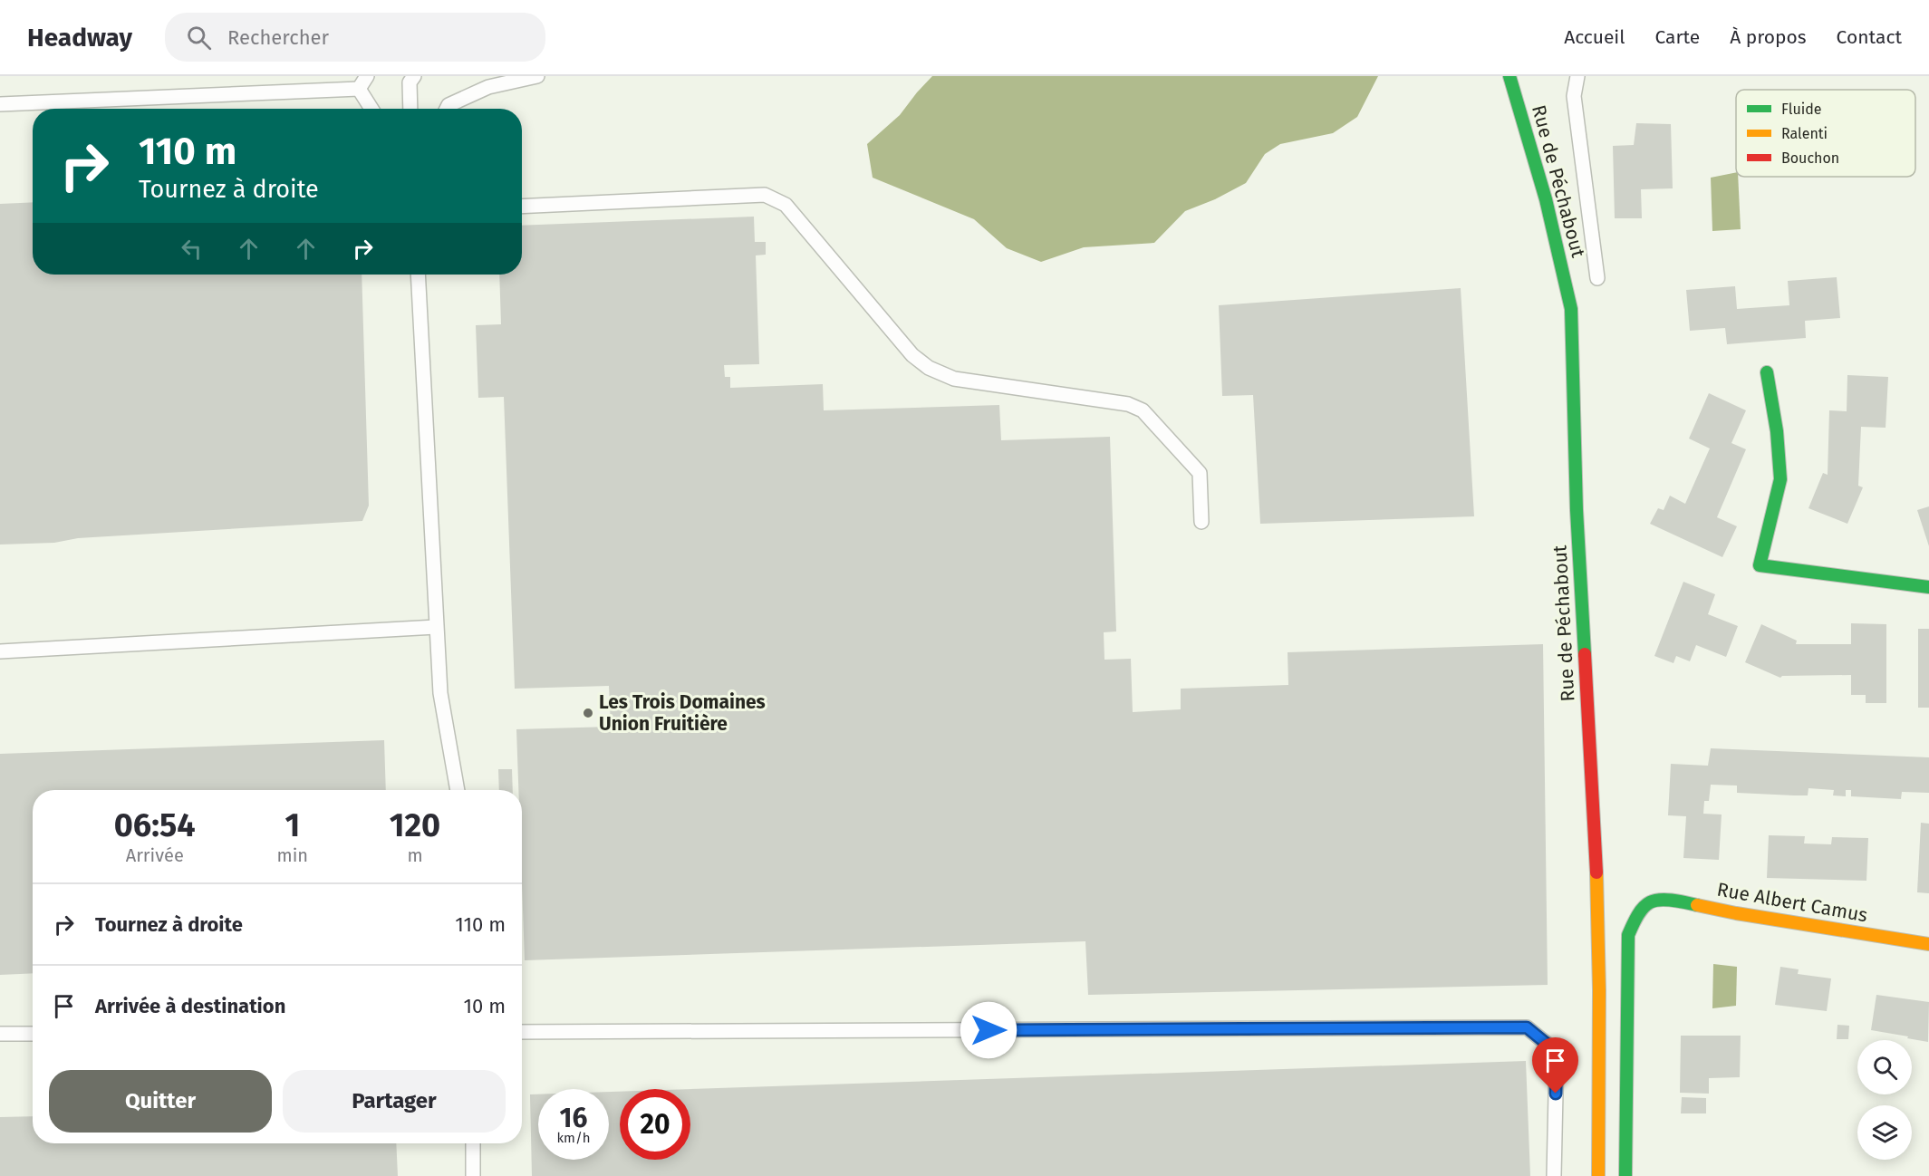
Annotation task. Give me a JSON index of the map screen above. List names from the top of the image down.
{
  "streets": {
    "street": ["Rue de Péchabout", "Rue Albert Camus"]
  },
  "places": ["Les Trois Domaines Union Fruitière"],
  "legend": ["Fluide", "Ralenti", "Bouchon"],
  "page": {
    "header": "Headway",
    "search": "Rechercher",
    "nav": [
      "Accueil",
      "Carte",
      "À propos",
      "Contact"
    ],
    "turn": ["110 m", "Tournez à droite"],
    "eta": [
      "06:54",
      "Arrivée",
      "1",
      "min",
      "120",
      "m"
    ],
    "list": [
      {
        "name": "Tournez à droite",
        "value": "110 m"
      },
      {
        "name": "Arrivée à destination",
        "value": "10 m"
      }
    ],
    "buttons": ["Quitter", "Partager"],
    "speed": "16 km/h",
    "limit": "20"
  }
}
